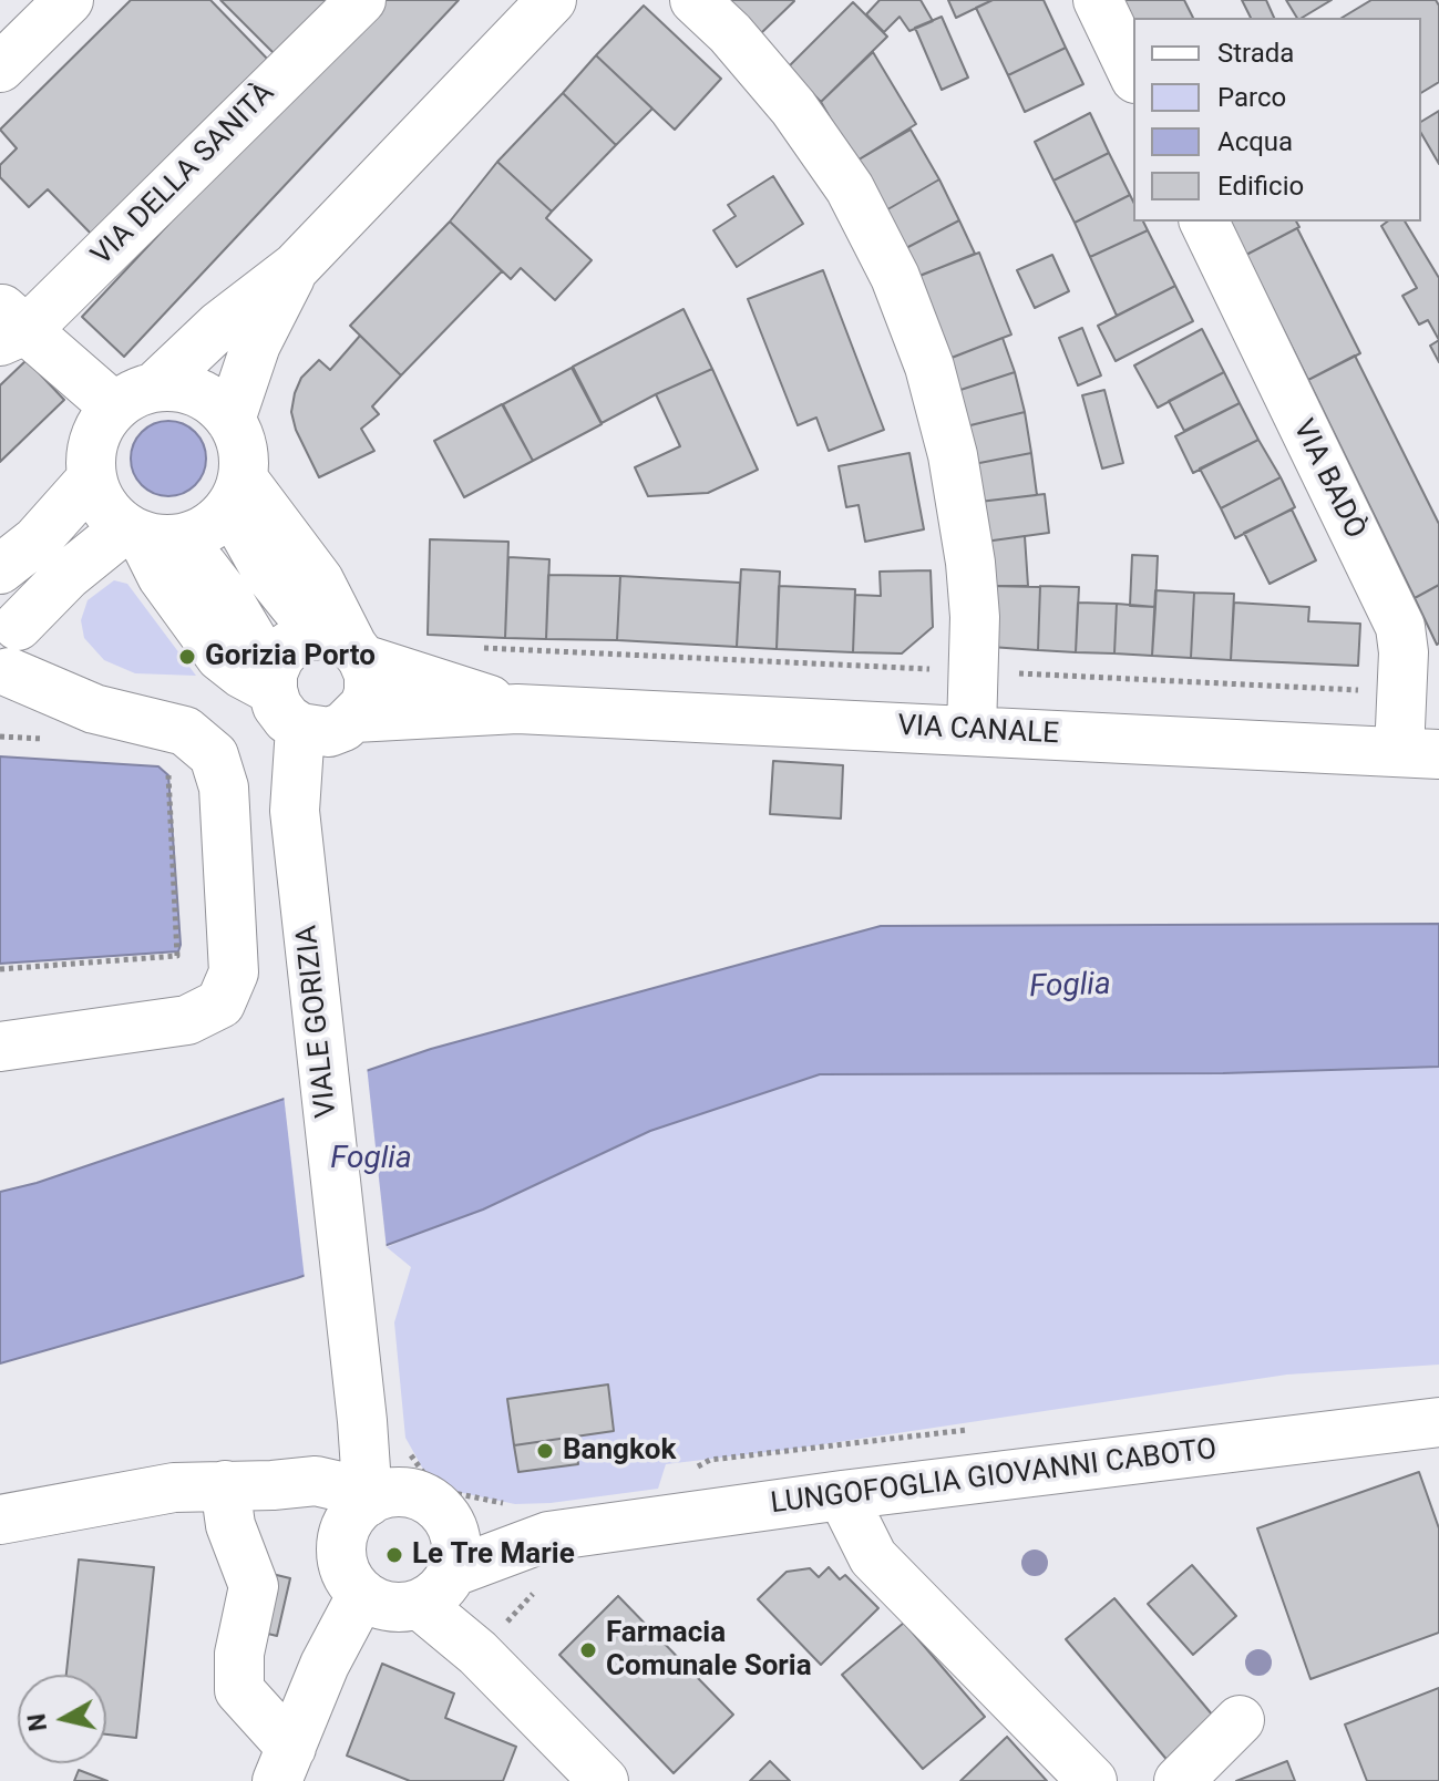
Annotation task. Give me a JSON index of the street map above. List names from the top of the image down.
{
  "streets": {
    "street": [
      "VIA DELLA SANITÀ",
      "VIA BADÒ",
      "VIA CANALE",
      "VIALE GORIZIA",
      "LUNGOFOGLIA GIOVANNI CABOTO"
    ]
  },
  "crossings": [
    ["VIA BADÒ", "VIA CANALE"],
    ["VIA CANALE", "VIALE GORIZIA"],
    ["VIALE GORIZIA", "LUNGOFOGLIA GIOVANNI CABOTO"]
  ],
  "water": ["Foglia"],
  "places": [
    "Gorizia Porto",
    "Bangkok",
    "Le Tre Marie",
    "Farmacia Comunale Soria"
  ],
  "legend": [
    "Strada",
    "Parco",
    "Acqua",
    "Edificio"
  ],
  "north": "left"
}
